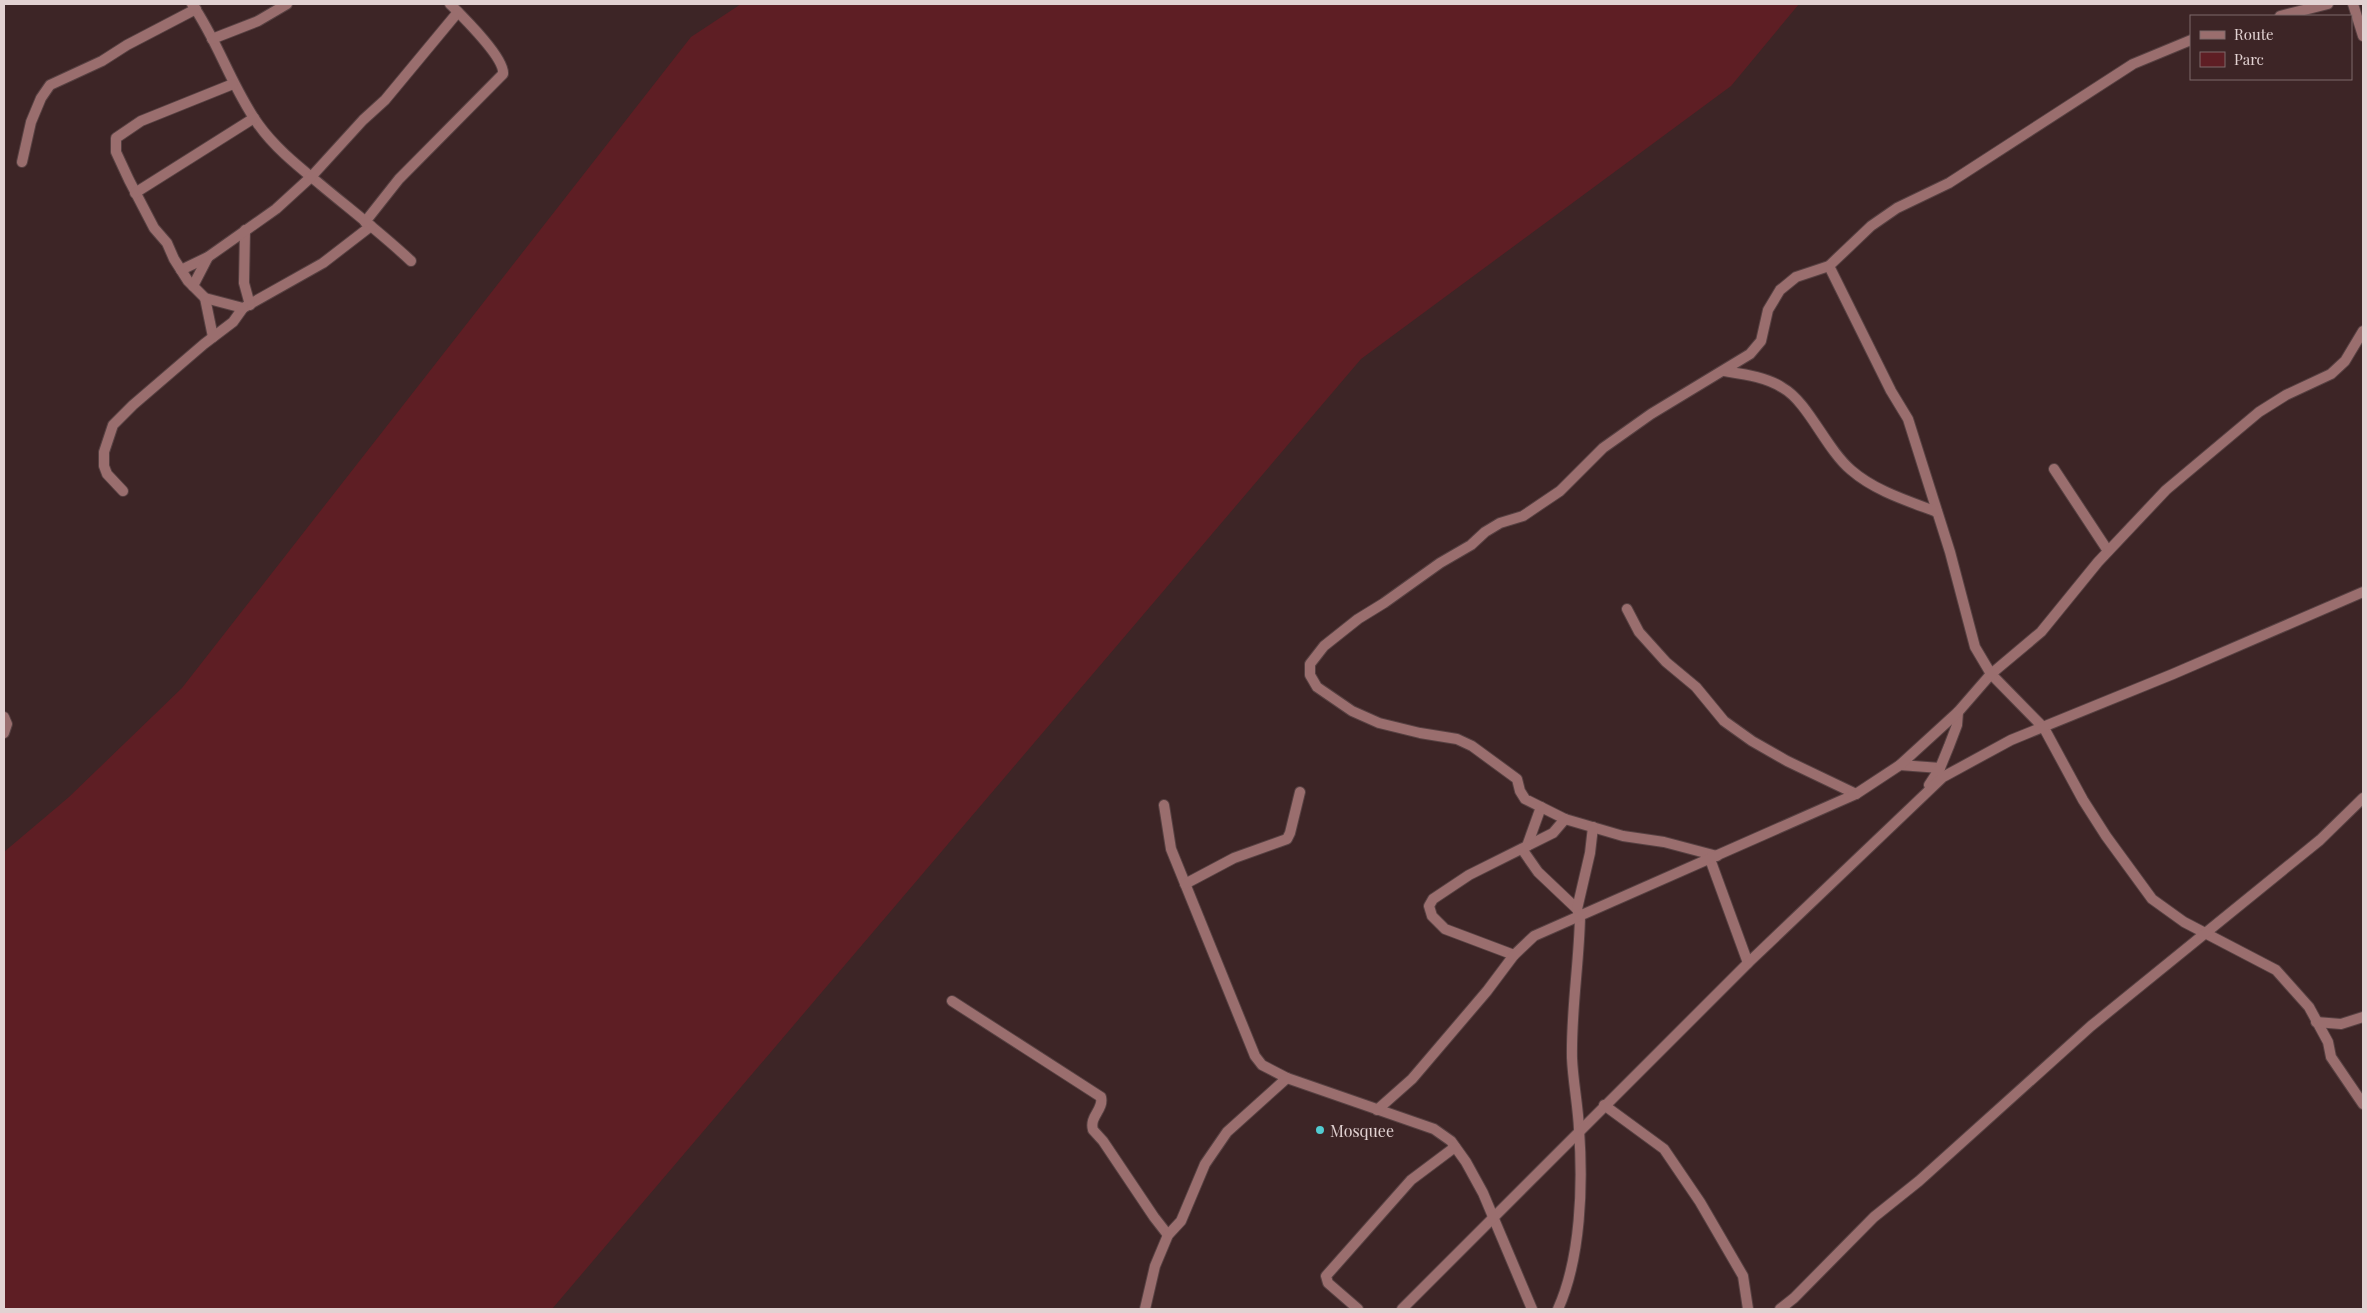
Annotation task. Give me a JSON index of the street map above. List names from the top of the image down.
{
  "places": ["Mosquee"],
  "legend": ["Route", "Parc"]
}
